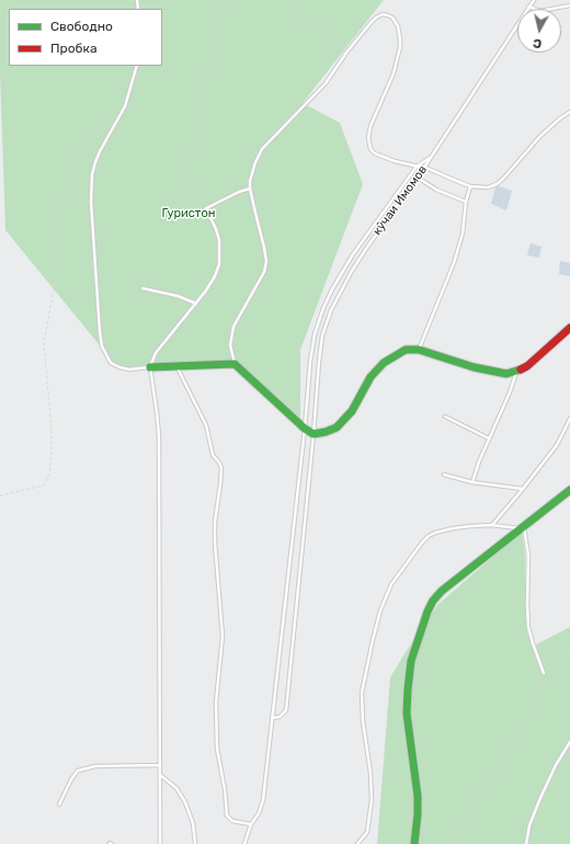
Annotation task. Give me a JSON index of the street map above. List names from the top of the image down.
{
  "streets": {
    "lane": ["кӯчаи Имомов"]
  },
  "parks": ["Гуристон"],
  "legend": ["Свободно", "Пробка"],
  "north": "bottom"
}
